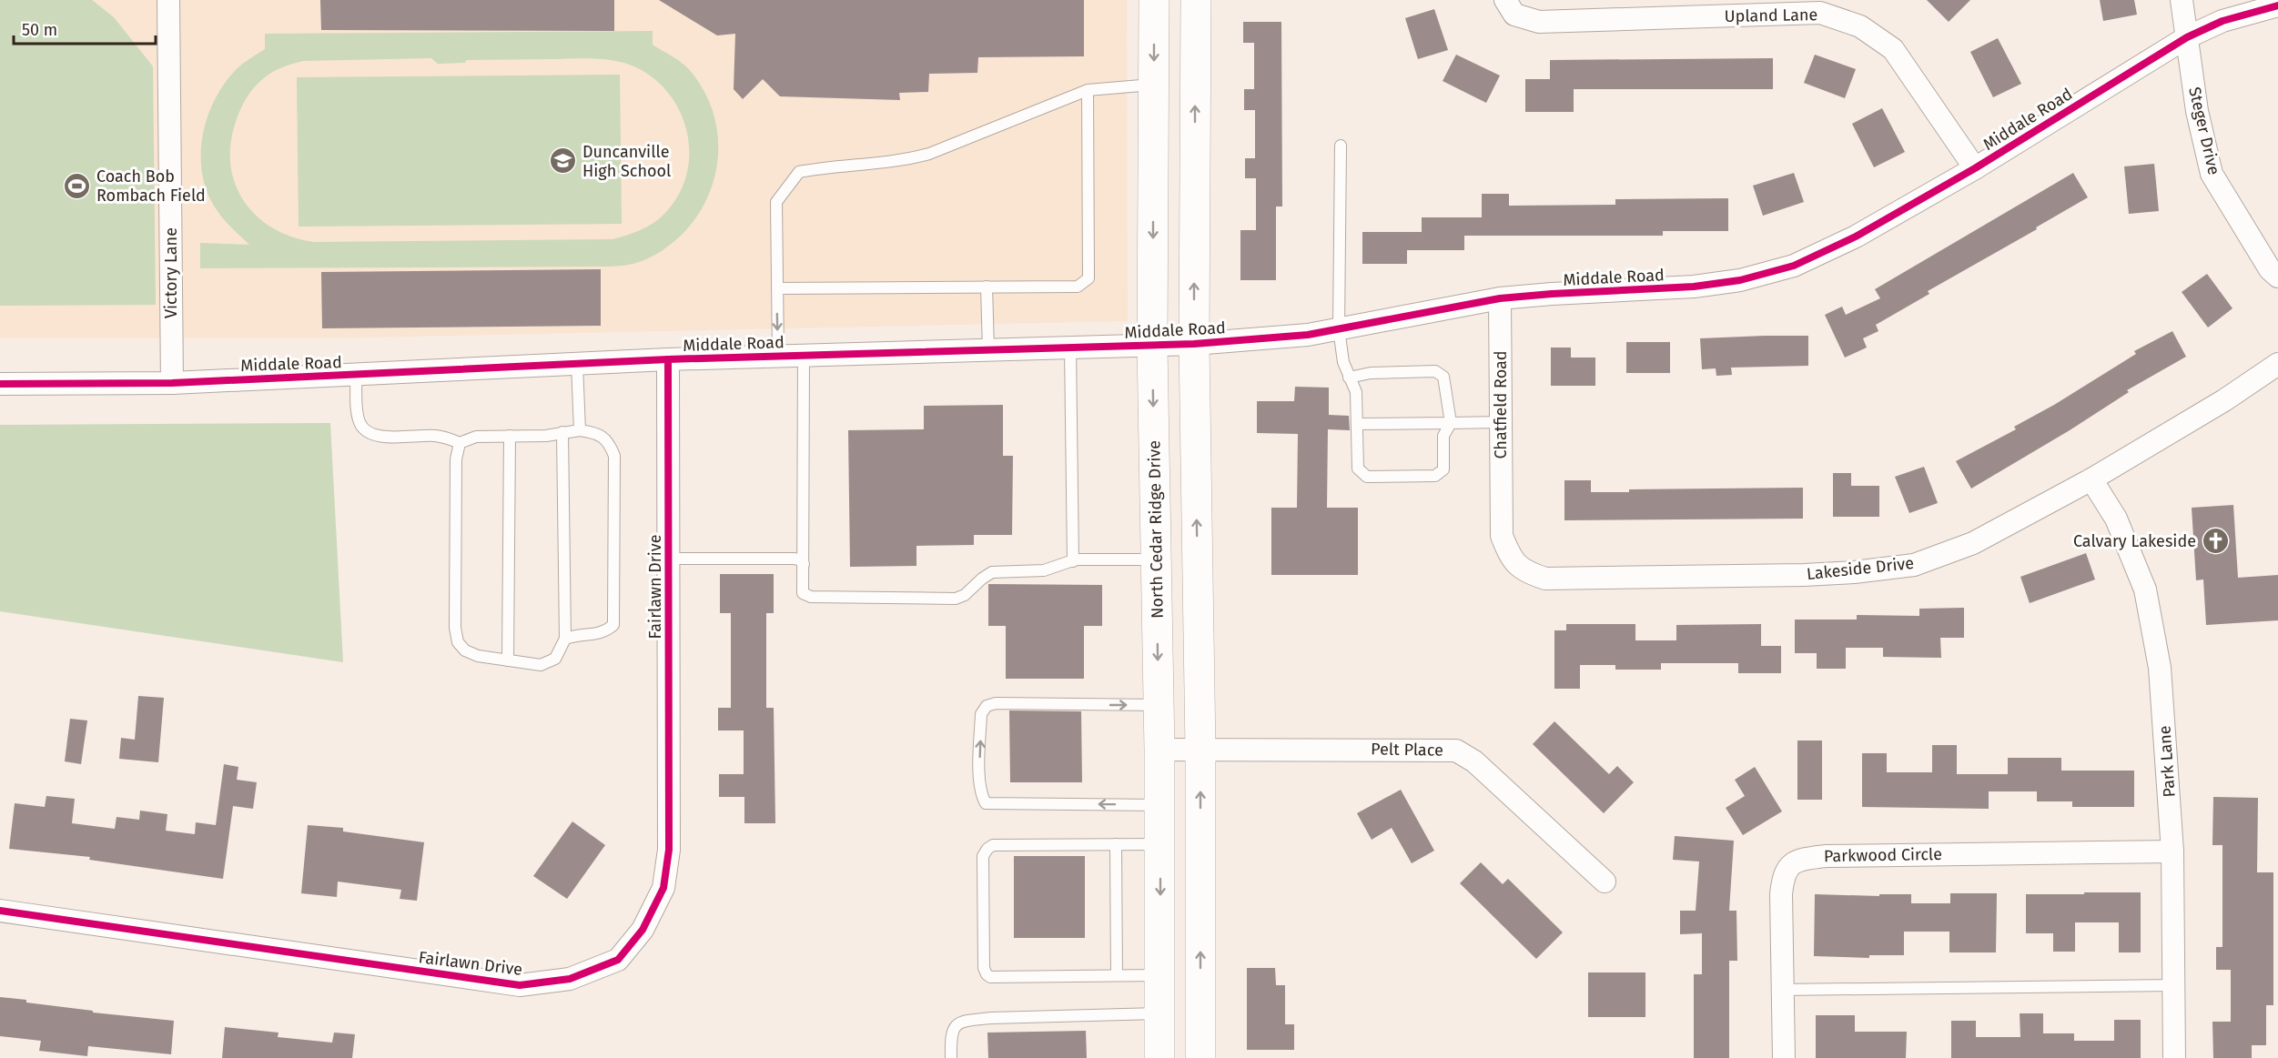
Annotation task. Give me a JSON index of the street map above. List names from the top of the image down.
{
  "streets": {
    "main road": ["North Cedar Ridge Drive"],
    "street": [
      "Upland Lane",
      "Middale Road",
      "Steger Drive",
      "Victory Lane",
      "Chatfield Road",
      "Lakeside Drive",
      "Fairlawn Drive",
      "Pelt Place",
      "Park Lane",
      "Parkwood Circle"
    ]
  },
  "crossings": [
    ["Upland Lane", "Middale Road"],
    ["Middale Road", "Steger Drive"],
    ["Middale Road", "Victory Lane"],
    ["Middale Road", "Chatfield Road"],
    ["Middale Road", "North Cedar Ridge Drive"],
    ["Middale Road", "Fairlawn Drive"],
    ["Chatfield Road", "Lakeside Drive"],
    ["North Cedar Ridge Drive", "Pelt Place"],
    ["Lakeside Drive", "Park Lane"],
    ["Park Lane", "Parkwood Circle"]
  ],
  "places": {
    "school or university": ["Duncanville High School"],
    "sports": ["Coach Bob Rombach Field"],
    "church": ["Calvary Lakeside"]
  },
  "scale_bar": "50 m"
}
